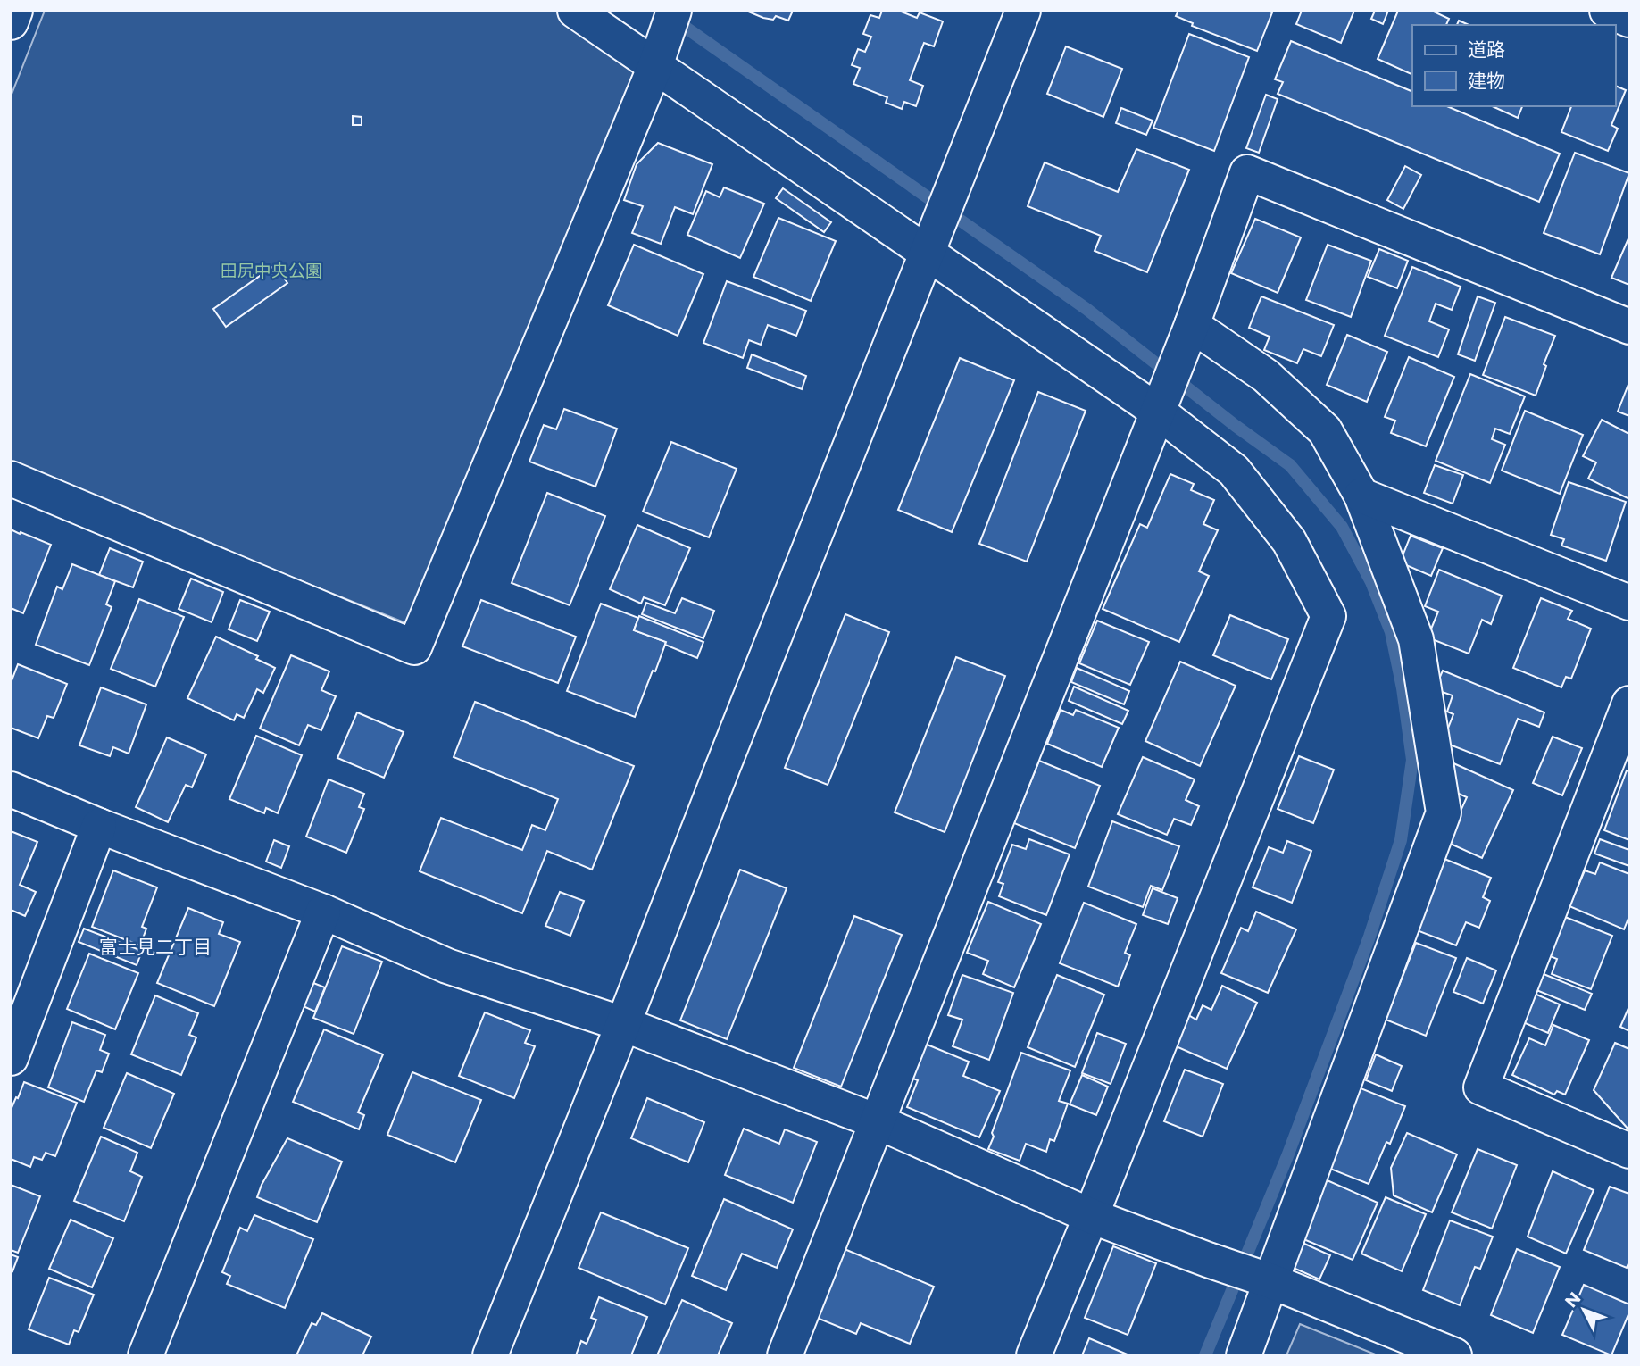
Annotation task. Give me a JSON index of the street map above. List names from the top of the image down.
{
  "districts": ["富士見二丁目"],
  "parks": ["田尻中央公園"],
  "legend": ["道路", "建物"],
  "north": "top left"
}
